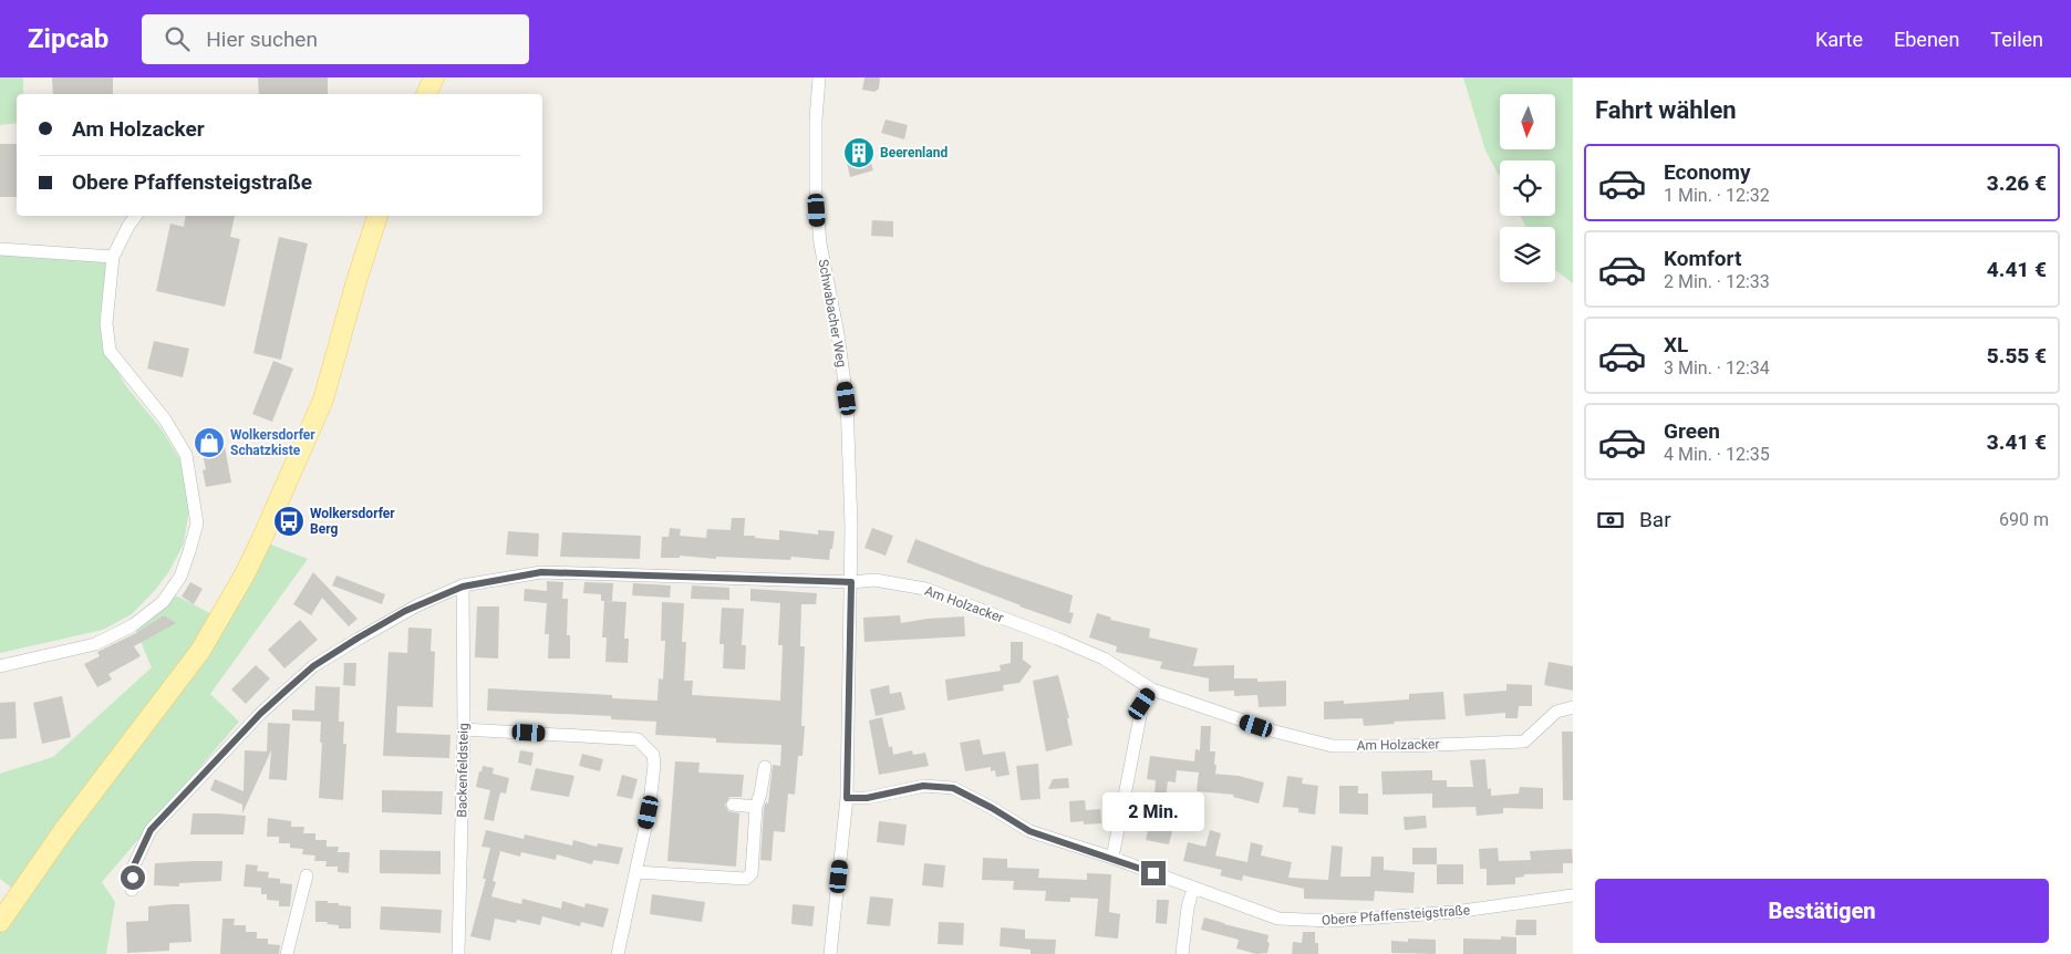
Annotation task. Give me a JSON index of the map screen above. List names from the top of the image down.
{
  "streets": {
    "street": [
      "Schwabacher Weg",
      "Am Holzacker",
      "Backenfeldsteig",
      "Obere Pfaffensteigstraße"
    ]
  },
  "crossings": [
    ["Schwabacher Weg", "Am Holzacker"],
    ["Am Holzacker", "Backenfeldsteig"]
  ],
  "places": {
    "building": ["Beerenland"],
    "shop": ["Wolkersdorfer Schatzkiste"],
    "bus stop": ["Wolkersdorfer Berg"]
  },
  "north": "bottom",
  "page": {
    "header": "Zipcab",
    "search": "Hier suchen",
    "nav": ["Karte", "Ebenen", "Teilen"],
    "heading": "Fahrt wählen",
    "banner": ["Am Holzacker", "Obere Pfaffensteigstraße"],
    "list": [
      {
        "name": "Economy",
        "note": "1 Min. · 12:32",
        "value": "3.26 €"
      },
      {
        "name": "Komfort",
        "note": "2 Min. · 12:33",
        "value": "4.41 €"
      },
      {
        "name": "XL",
        "note": "3 Min. · 12:34",
        "value": "5.55 €"
      },
      {
        "name": "Green",
        "note": "4 Min. · 12:35",
        "value": "3.41 €"
      }
    ],
    "pay": ["Bar", "690 m"],
    "bubble": "2 Min.",
    "buttons": "Bestätigen"
  }
}
